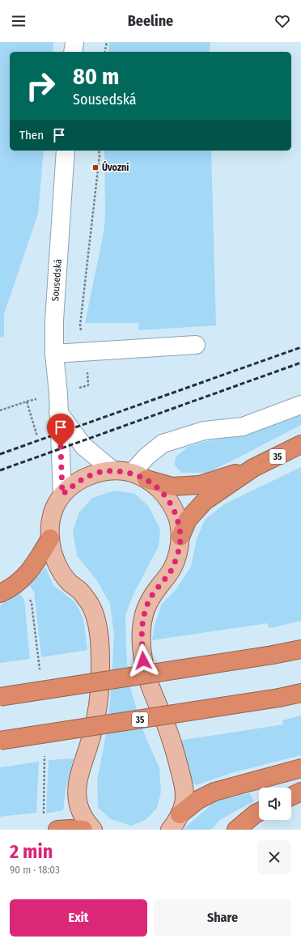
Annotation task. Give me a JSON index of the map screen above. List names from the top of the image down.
{
  "streets": {
    "highway": ["35"],
    "street": ["Sousedská"]
  },
  "places": {
    "transit": ["Úvozní"]
  },
  "page": {
    "header": "Beeline",
    "turn": ["80 m", "Sousedská"],
    "then": "Then",
    "heading": ["2 min", "90 m · 18:03"],
    "buttons": ["Exit", "Share"]
  }
}
